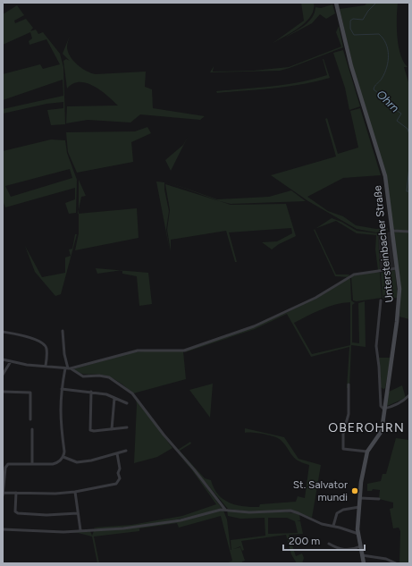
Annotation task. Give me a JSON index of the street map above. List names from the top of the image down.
{
  "streets": {
    "main road": ["Untersteinbacher Straße"]
  },
  "districts": ["OBEROHRN"],
  "water": ["Ohrn"],
  "places": ["St. Salvator mundi"],
  "scale_bar": "200 m"
}
